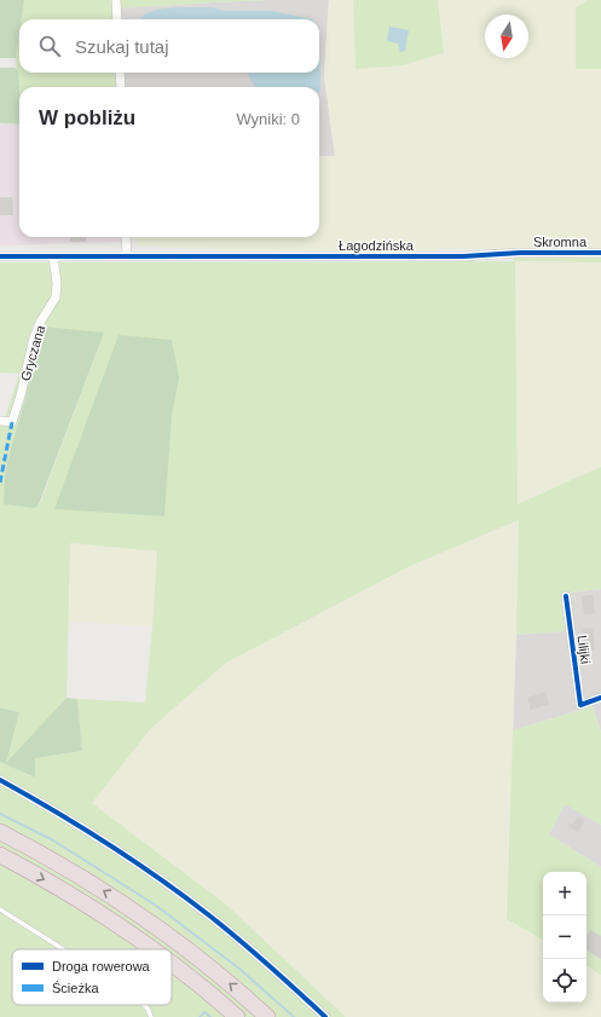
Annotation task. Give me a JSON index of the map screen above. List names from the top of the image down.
{
  "streets": {
    "street": [
      "Skromna",
      "Łagodzińska",
      "Gryczana",
      "Lilijki"
    ]
  },
  "crossings": [
    ["Skromna", "Łagodzińska"],
    ["Łagodzińska", "Gryczana"]
  ],
  "legend": ["Droga rowerowa", "Ścieżka"],
  "north": "bottom",
  "page": {
    "search": "Szukaj tutaj",
    "heading": ["W pobliżu", "Wyniki: 0"],
    "map_buttons": ["+", "−"]
  }
}
